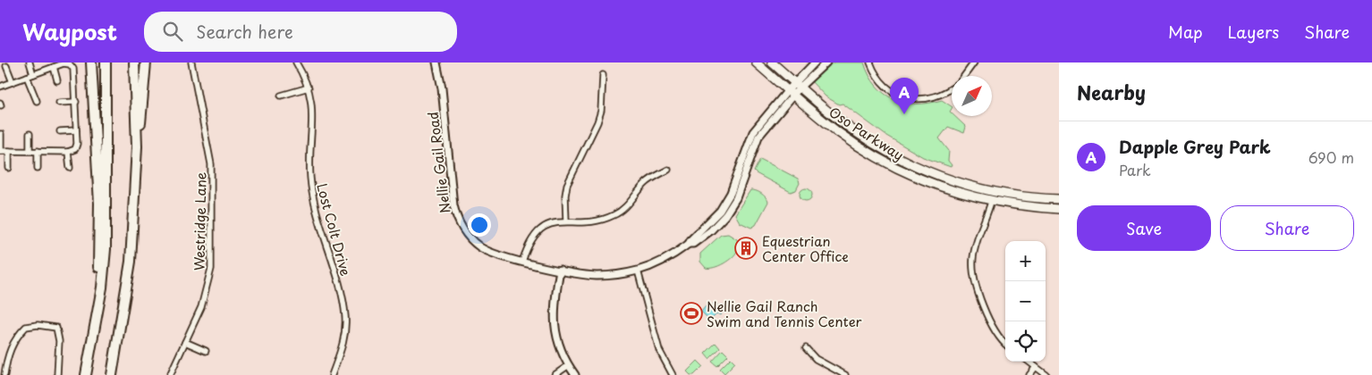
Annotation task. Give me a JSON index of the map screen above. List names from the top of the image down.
{
  "streets": {
    "main road": ["Oso Parkway"],
    "street": ["Nellie Gail Road", "Westridge Lane", "Lost Colt Drive"]
  },
  "crossings": [
    ["Oso Parkway", "Nellie Gail Road"]
  ],
  "places": {
    "building": ["Equestrian Center Office"],
    "sports": ["Nellie Gail Ranch Swim and Tennis Center"]
  },
  "north": "top right",
  "page": {
    "header": "Waypost",
    "search": "Search here",
    "nav": ["Map", "Layers", "Share"],
    "heading": "Nearby",
    "pins": "A",
    "list": [
      {
        "mark": "A",
        "name": "Dapple Grey Park",
        "note": "Park",
        "value": "690 m"
      }
    ],
    "buttons": ["Save", "Share"],
    "map_buttons": ["+", "−"]
  }
}
